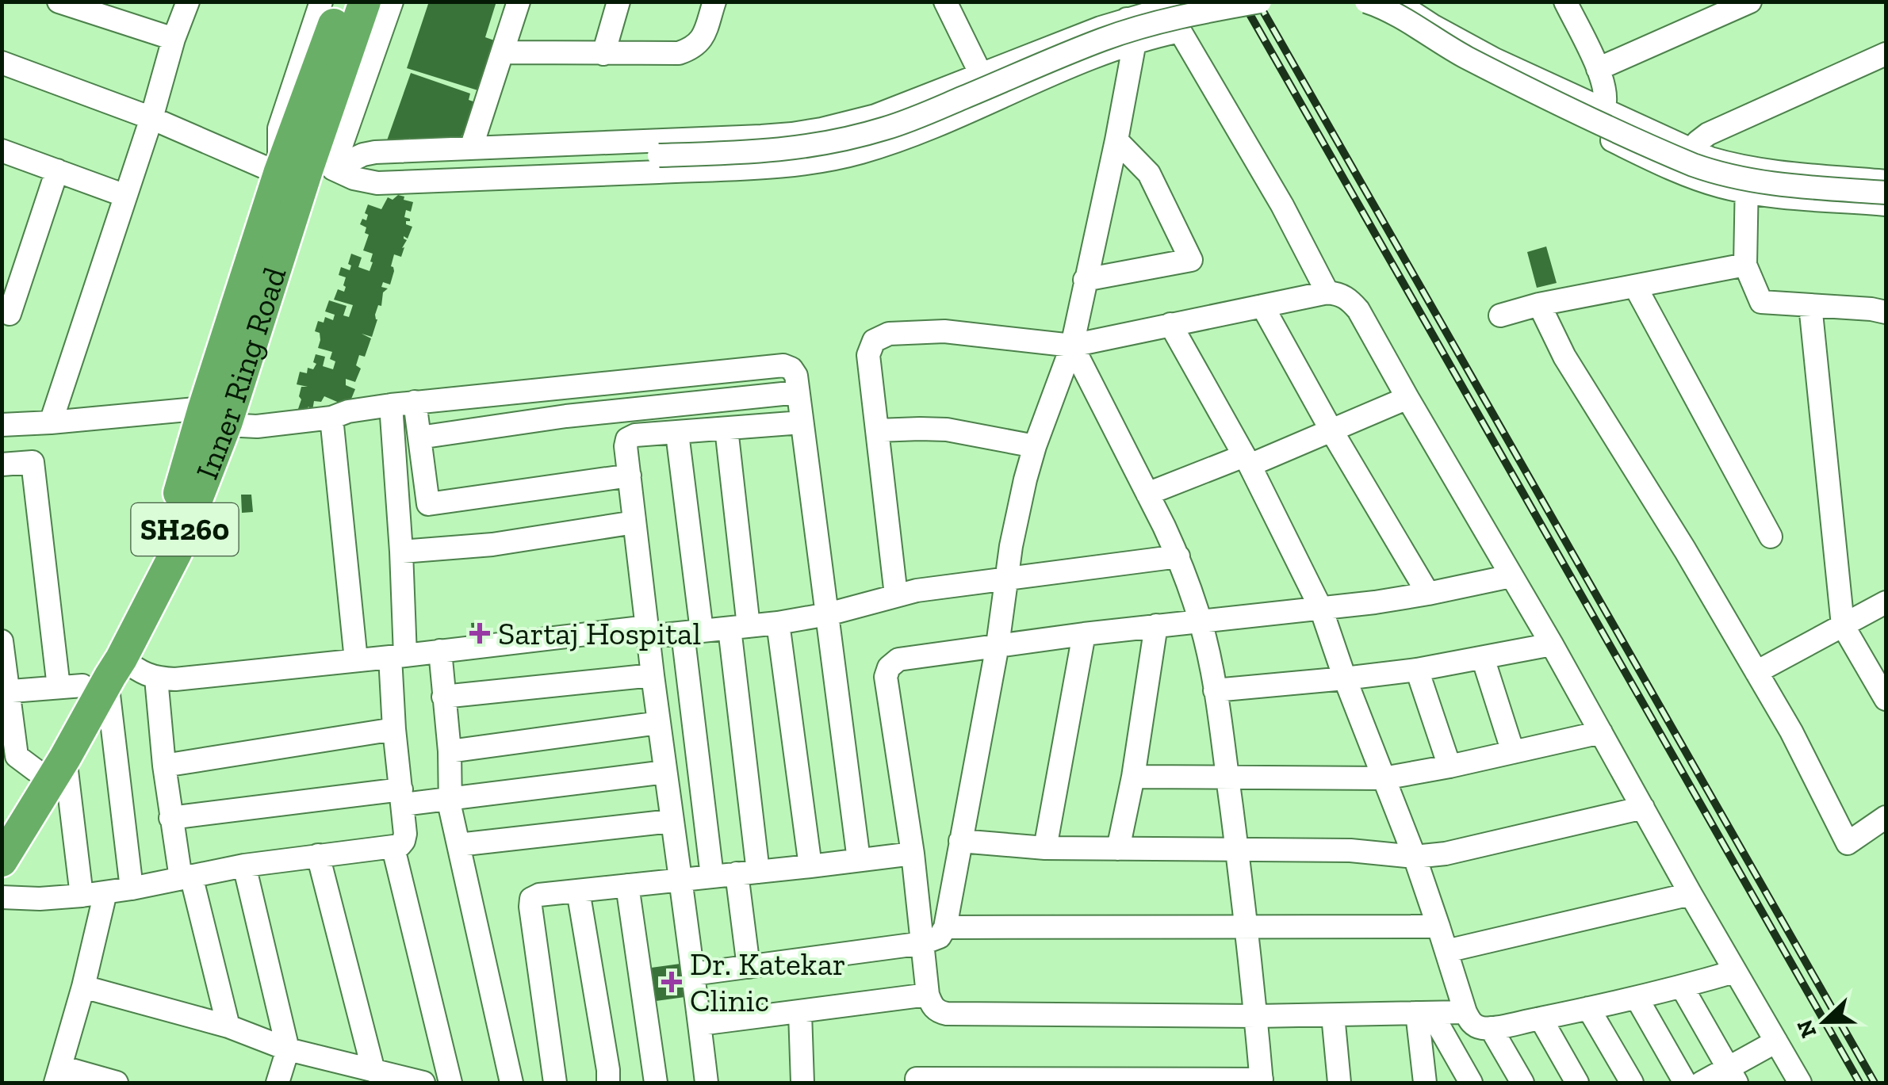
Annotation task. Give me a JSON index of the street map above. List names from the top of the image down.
{
  "streets": {
    "highway": ["Inner Ring Road", "SH260"]
  },
  "crossings": [
    ["Inner Ring Road", "SH260"]
  ],
  "places": {
    "health": ["Sartaj Hospital", "Dr. Katekar Clinic"]
  },
  "north": "left"
}
